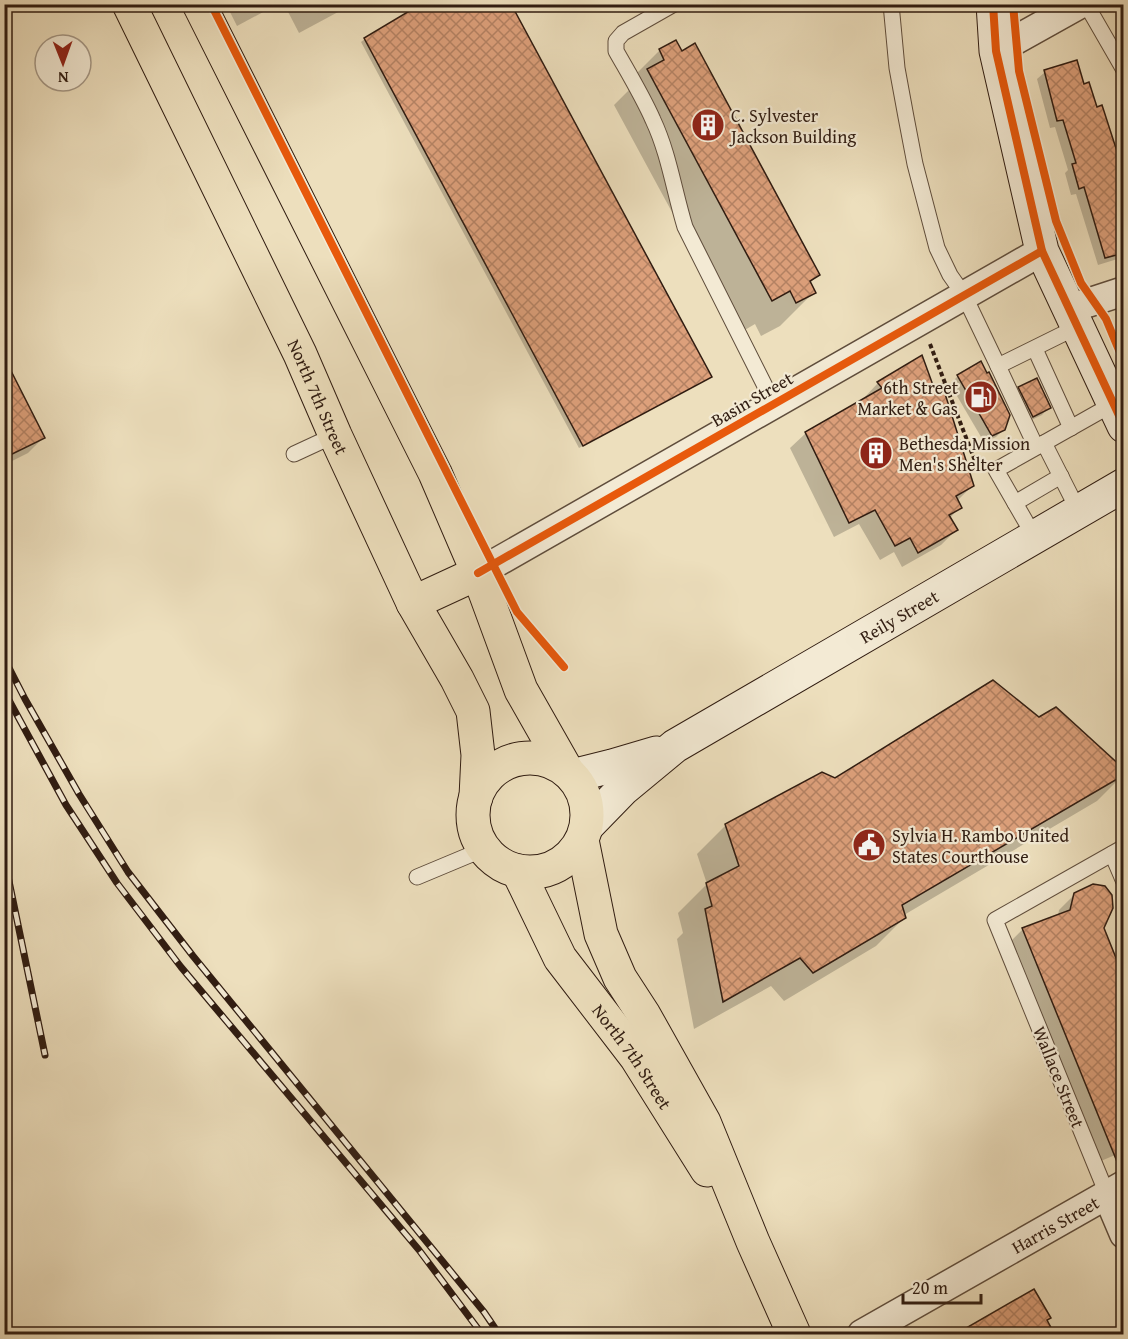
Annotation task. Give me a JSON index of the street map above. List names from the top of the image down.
{
  "streets": {
    "main road": ["North 7th Street", "Reily Street"],
    "street": ["Basin Street", "Wallace Street", "Harris Street"]
  },
  "crossings": [
    ["North 7th Street", "Basin Street"],
    ["North 7th Street", "Reily Street"],
    ["Wallace Street", "Harris Street"]
  ],
  "places": {
    "building": ["C. Sylvester Jackson Building", "Bethesda Mission Men's Shelter"],
    "fuel station": ["6th Street Market & Gas"],
    "public building": ["Sylvia H. Rambo United States Courthouse"]
  },
  "scale_bar": "20 m",
  "north": "bottom"
}
